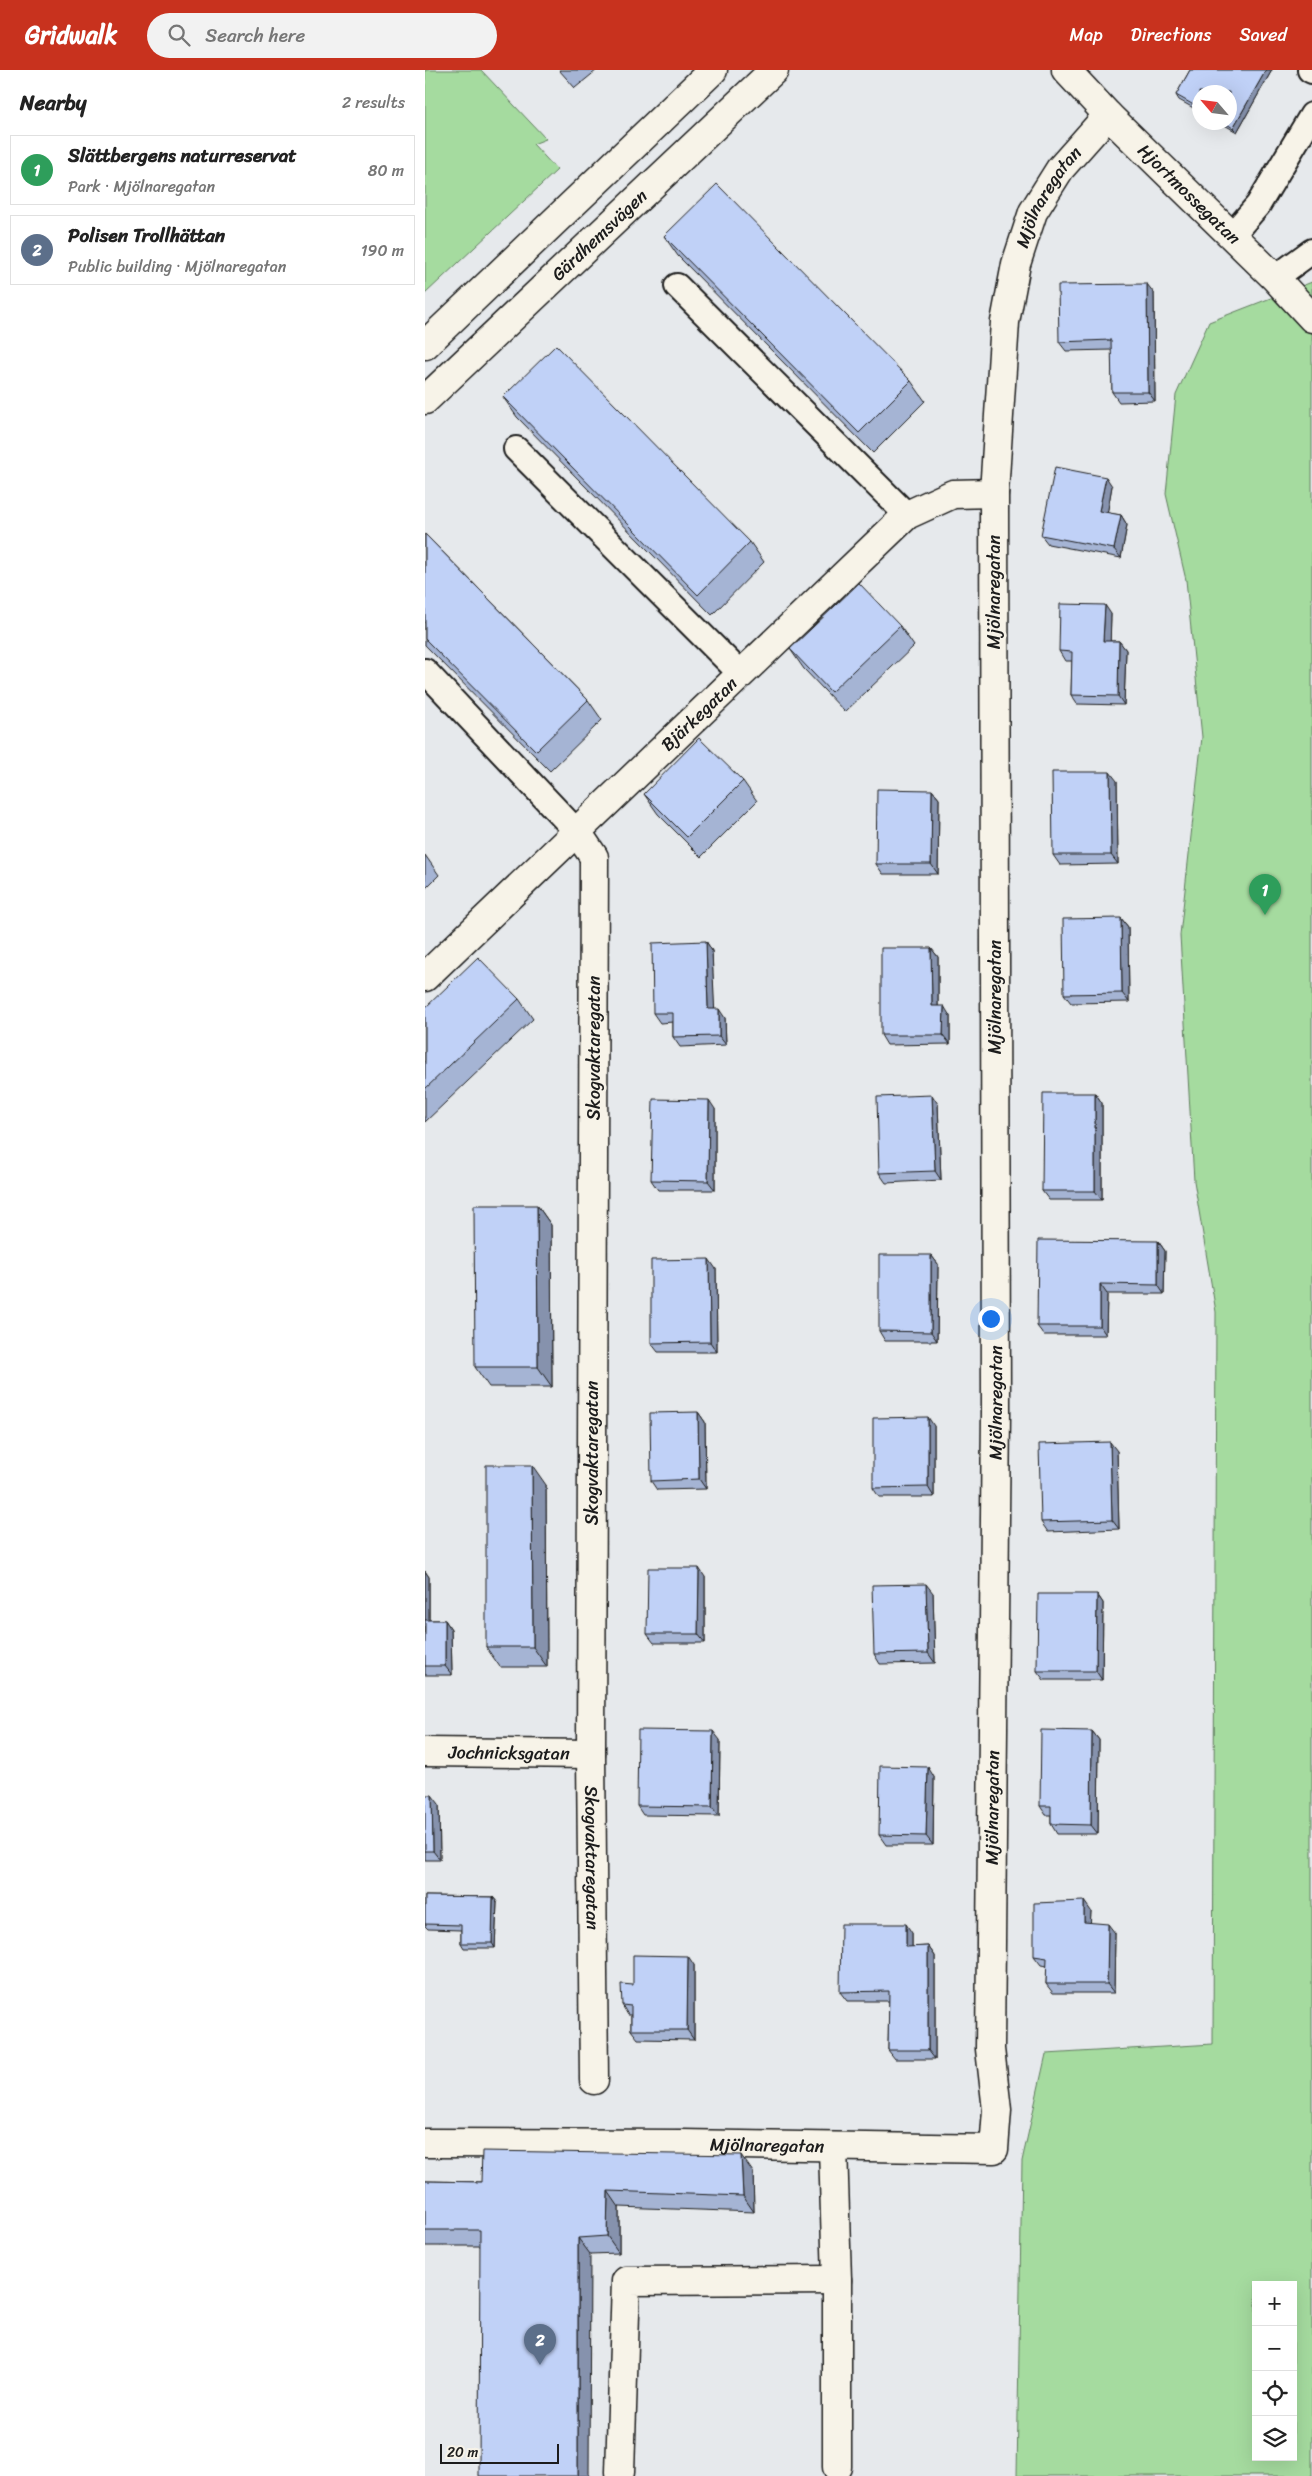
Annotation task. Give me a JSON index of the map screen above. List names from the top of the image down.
{
  "streets": {
    "street": [
      "Hjortmossegatan",
      "Mjölnaregatan",
      "Gärdhemsvägen",
      "Bjärkegatan",
      "Skogvaktaregatan",
      "Jochnicksgatan"
    ]
  },
  "crossings": [
    ["Hjortmossegatan", "Mjölnaregatan"],
    ["Mjölnaregatan", "Bjärkegatan"],
    ["Bjärkegatan", "Skogvaktaregatan"],
    ["Skogvaktaregatan", "Jochnicksgatan"]
  ],
  "scale_bar": "20 m",
  "north": "top left",
  "page": {
    "header": "Gridwalk",
    "search": "Search here",
    "nav": ["Map", "Directions", "Saved"],
    "heading": ["Nearby", "2 results"],
    "list": [
      {
        "mark": "1",
        "name": "Slättbergens naturreservat",
        "note": "Park · Mjölnaregatan",
        "value": "80 m"
      },
      {
        "mark": "2",
        "name": "Polisen Trollhättan",
        "note": "Public building · Mjölnaregatan",
        "value": "190 m"
      }
    ],
    "pins": ["1", "2"],
    "map_buttons": ["+", "−"],
    "scale": "20 m"
  }
}
